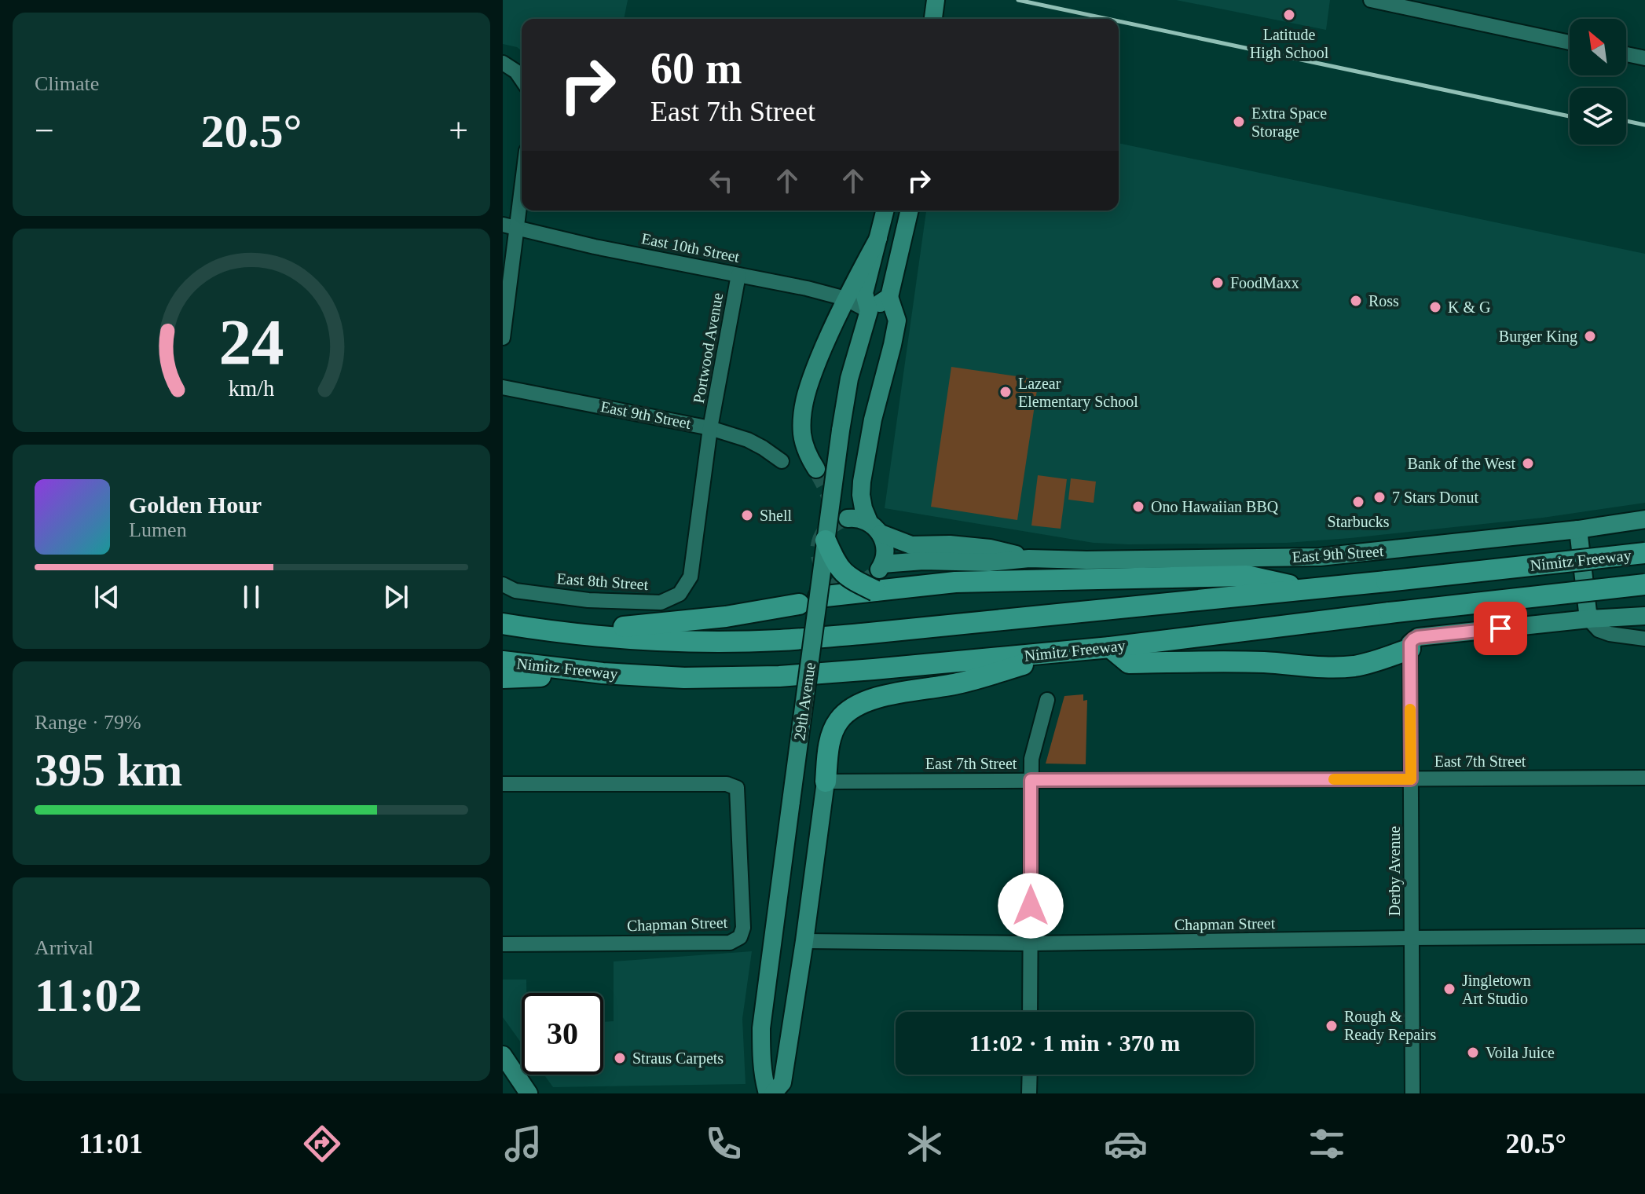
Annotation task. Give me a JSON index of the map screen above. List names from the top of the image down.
{
  "streets": {
    "highway": ["Nimitz Freeway"],
    "main road": ["East 9th Street", "29th Avenue"],
    "street": [
      "East 10th Street",
      "Portwood Avenue",
      "East 8th Street",
      "East 7th Street",
      "Derby Avenue",
      "Chapman Street"
    ]
  },
  "crossings": [
    ["East 10th Street", "Portwood Avenue"],
    ["East 10th Street", "29th Avenue"],
    ["Portwood Avenue", "East 9th Street"],
    ["Portwood Avenue", "East 8th Street"],
    ["East 7th Street", "Derby Avenue"],
    ["Derby Avenue", "Chapman Street"]
  ],
  "places": [
    "Latitude High School",
    "Extra Space Storage",
    "FoodMaxx",
    "Ross",
    "K & G",
    "Burger King",
    "Lazear Elementary School",
    "Bank of the West",
    "7 Stars Donut",
    "Starbucks",
    "Ono Hawaiian BBQ",
    "Shell",
    "Jingletown Art Studio",
    "Rough & Ready Repairs",
    "Voila Juice",
    "Straus Carpets"
  ],
  "north": "top left",
  "page": {
    "tile": [
      "Climate",
      ["Range · 79%", "395 km"],
      ["Arrival", "11:02"]
    ],
    "turn": ["60 m", "East 7th Street"],
    "heat": ["−", "20.5°", "+"],
    "song": ["Golden Hour", "Lumen"],
    "limit": "30",
    "trip": "11:02 · 1 min · 370 m",
    "tabs": ["11:01", "20.5°"],
    "gauge": ["24", "km/h"]
  }
}
